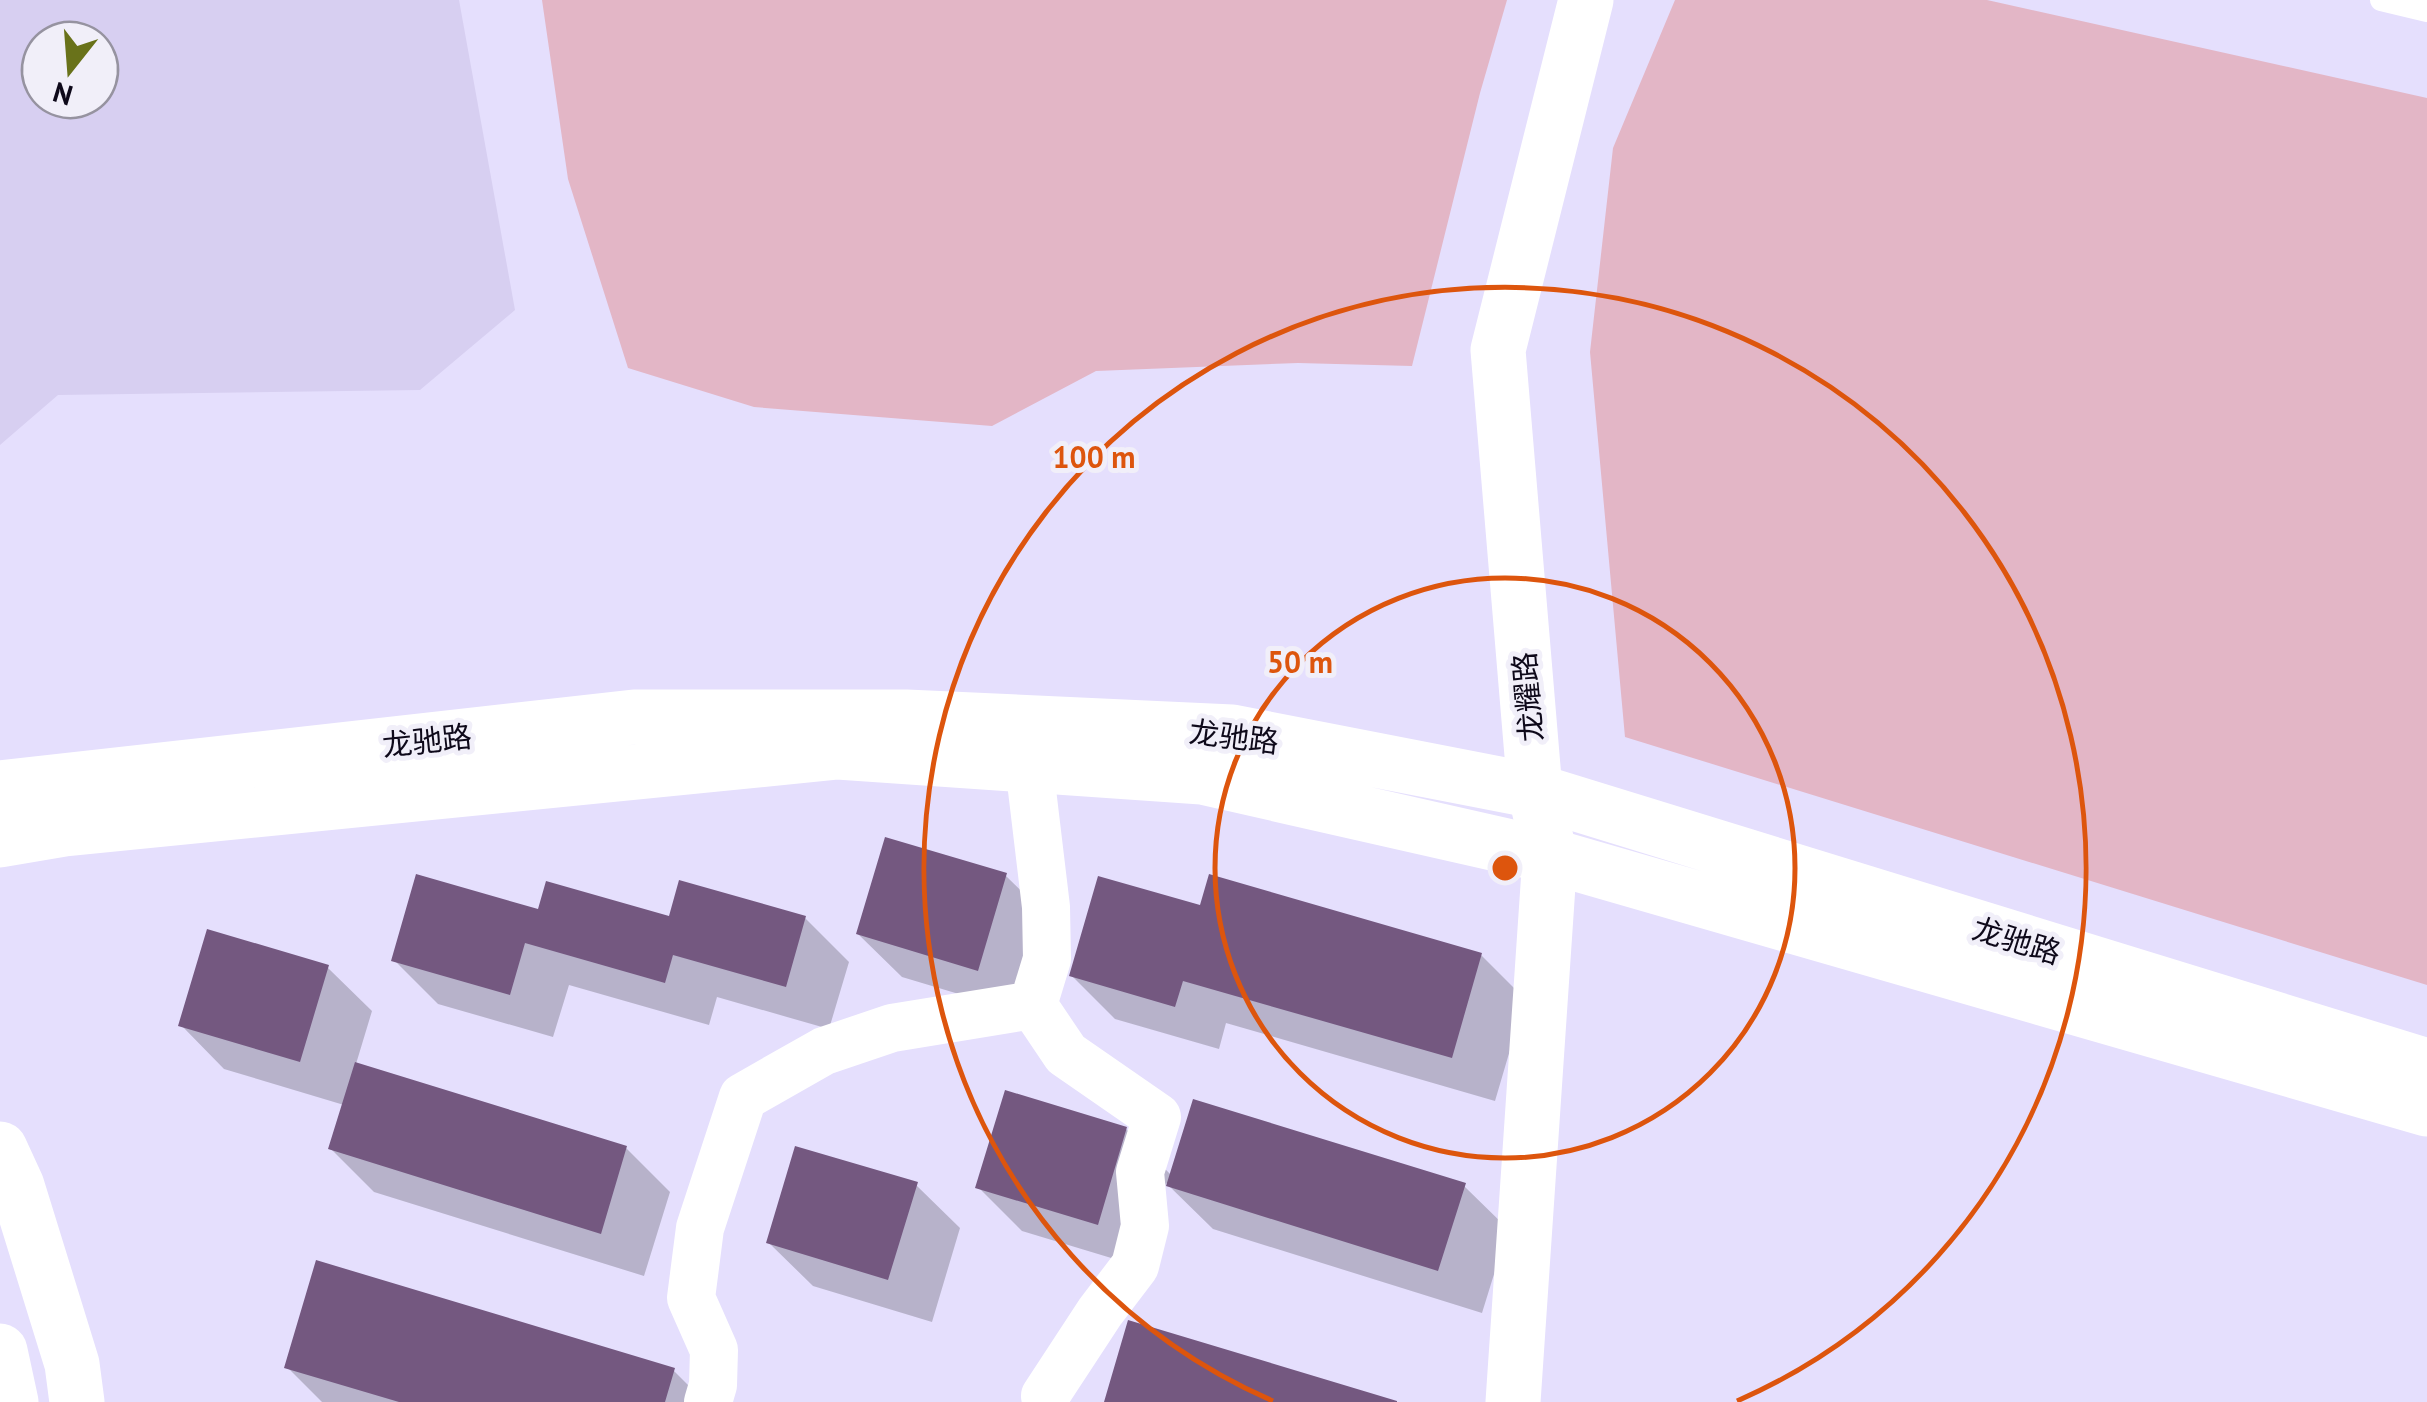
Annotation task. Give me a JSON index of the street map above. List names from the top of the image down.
{
  "streets": {
    "main road": ["龙耀路", "龙驰路"]
  },
  "crossings": [
    ["龙耀路", "龙驰路"]
  ],
  "north": "bottom",
  "rings": ["100 m", "50 m"]
}
